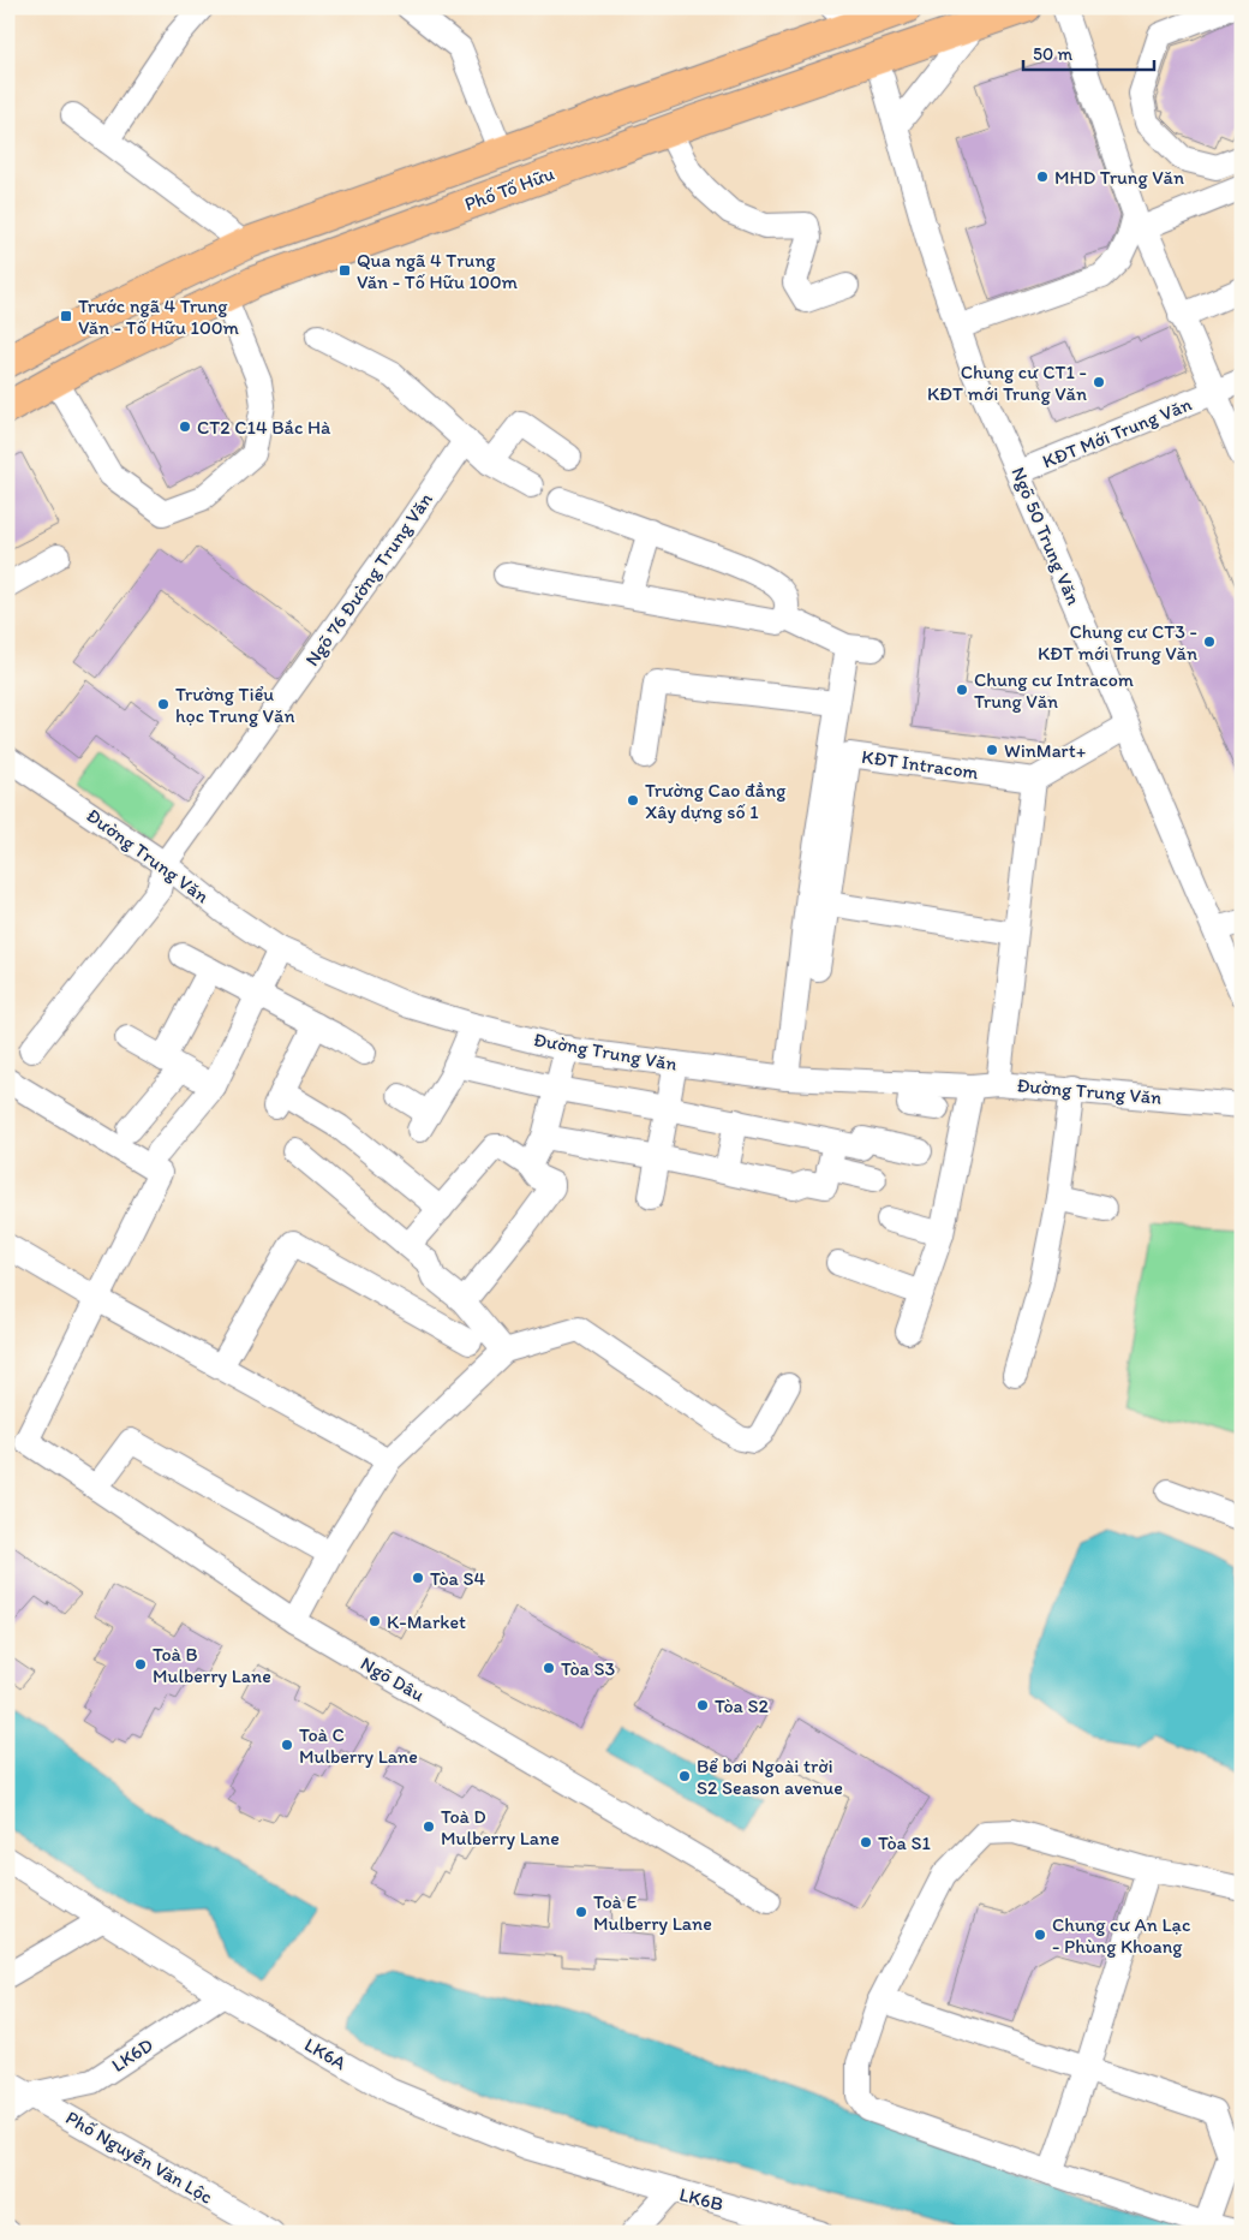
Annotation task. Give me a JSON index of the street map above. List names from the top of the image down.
{
  "streets": {
    "main road": ["Phố Tố Hữu"],
    "street": [
      "KĐT Mới Trung Văn",
      "Ngõ 50 Trung Văn",
      "Ngõ 76 Đường Trung Văn",
      "KĐT Intracom",
      "Đường Trung Văn",
      "Ngõ Dâu",
      "LK6A",
      "LK6D",
      "Phố Nguyễn Văn Lộc",
      "LK6B"
    ]
  },
  "crossings": [
    ["Phố Tố Hữu", "Ngõ 50 Trung Văn"],
    ["KĐT Mới Trung Văn", "Ngõ 50 Trung Văn"],
    ["Ngõ 76 Đường Trung Văn", "Đường Trung Văn"],
    ["LK6A", "LK6D"],
    ["LK6A", "LK6B"],
    ["LK6D", "Phố Nguyễn Văn Lộc"]
  ],
  "places": {
    "other": [
      "MHD Trung Văn",
      "Chung cư CT1 - KĐT mới Trung Văn",
      "CT2 C14 Bắc Hà",
      "Chung cư CT3 - KĐT mới Trung Văn",
      "Chung cư Intracom Trung Văn",
      "Trường Tiểu học Trung Văn",
      "WinMart+",
      "Trường Cao đẳng Xây dựng số 1",
      "Tòa S4",
      "K-Market",
      "Toà B Mulberry Lane",
      "Tòa S3",
      "Tòa S2",
      "Toà C Mulberry Lane",
      "Bể bơi Ngoài trời S2 Season avenue",
      "Toà D Mulberry Lane",
      "Tòa S1",
      "Toà E Mulberry Lane",
      "Chung cư An Lạc - Phùng Khoang"
    ],
    "transit": ["Qua ngã 4 Trung Văn - Tố Hữu 100m", "Trước ngã 4 Trung Văn - Tố Hữu 100m"]
  },
  "scale_bar": "50 m"
}
